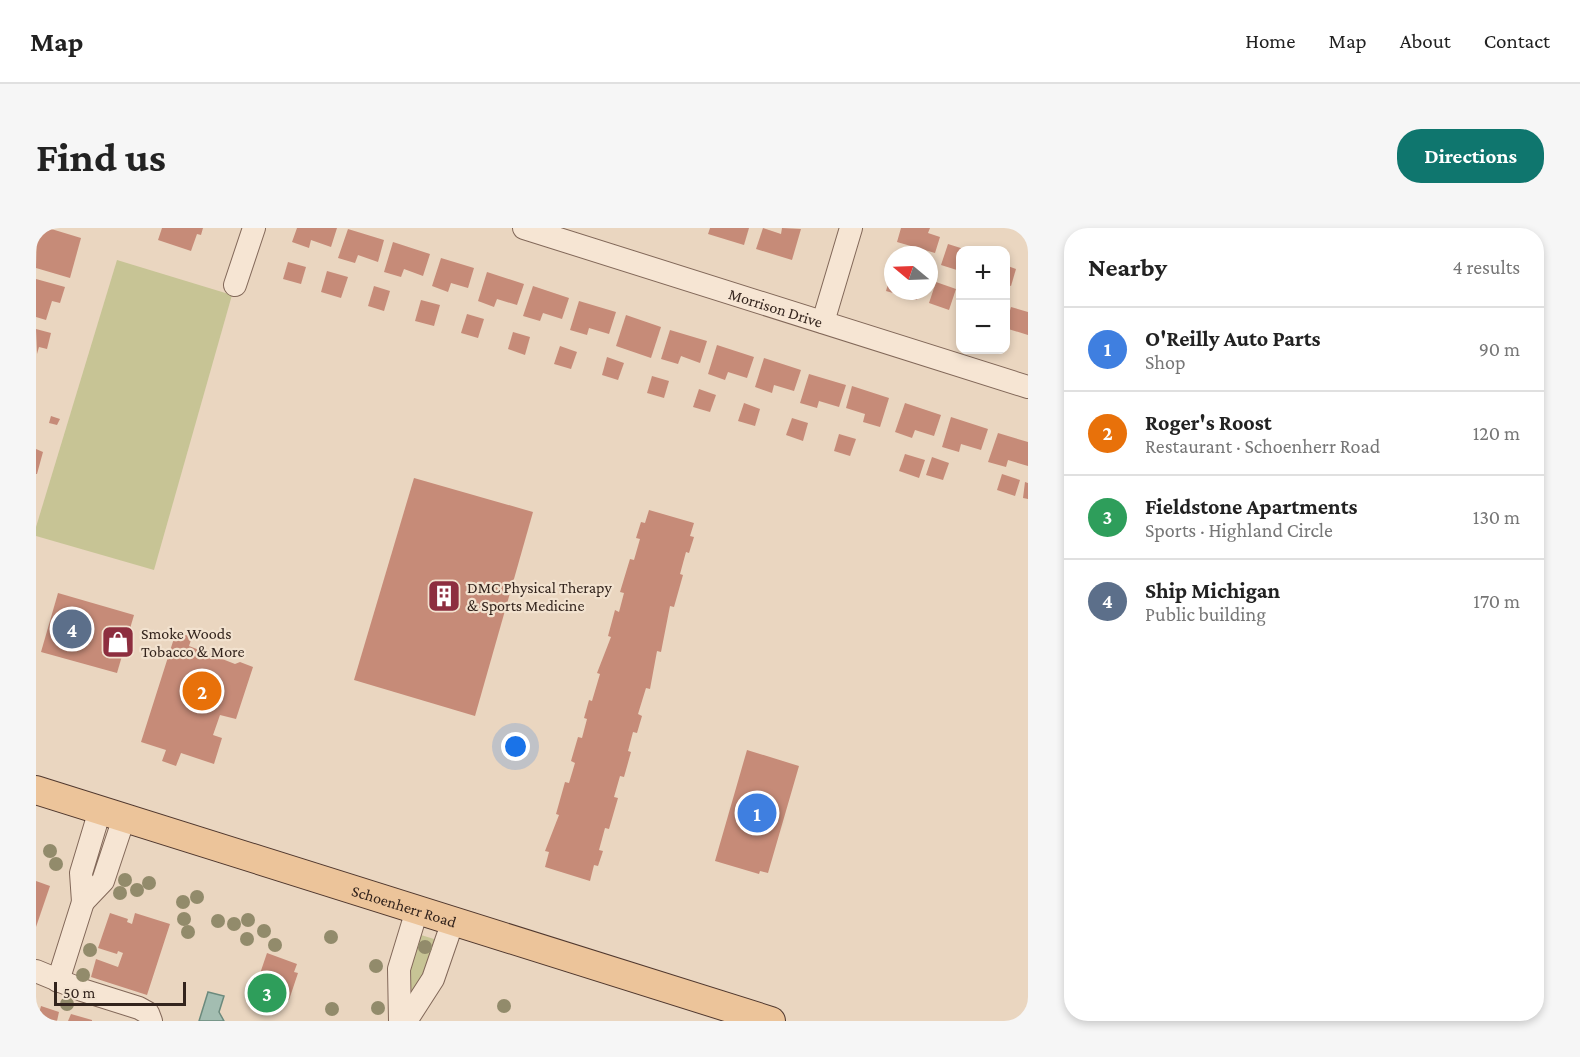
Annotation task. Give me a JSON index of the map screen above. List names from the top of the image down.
{
  "streets": {
    "main road": ["Schoenherr Road"],
    "street": ["Morrison Drive"]
  },
  "places": {
    "building": ["DMC Physical Therapy & Sports Medicine"],
    "shop": ["Smoke Woods Tobacco & More"]
  },
  "scale_bar": "50 m",
  "north": "left",
  "page": {
    "header": "Map",
    "nav": [
      "Home",
      "Map",
      "About",
      "Contact"
    ],
    "buttons": "Directions",
    "title": "Find us",
    "heading": ["Nearby", "4 results"],
    "map_buttons": ["+", "−"],
    "list": [
      {
        "mark": "1",
        "name": "O'Reilly Auto Parts",
        "note": "Shop",
        "value": "90 m"
      },
      {
        "mark": "2",
        "name": "Roger's Roost",
        "note": "Restaurant · Schoenherr Road",
        "value": "120 m"
      },
      {
        "mark": "3",
        "name": "Fieldstone Apartments",
        "note": "Sports · Highland Circle",
        "value": "130 m"
      },
      {
        "mark": "4",
        "name": "Ship Michigan",
        "note": "Public building",
        "value": "170 m"
      }
    ],
    "pins": [
      "4",
      "2",
      "1",
      "3"
    ],
    "scale": "50 m"
  }
}
